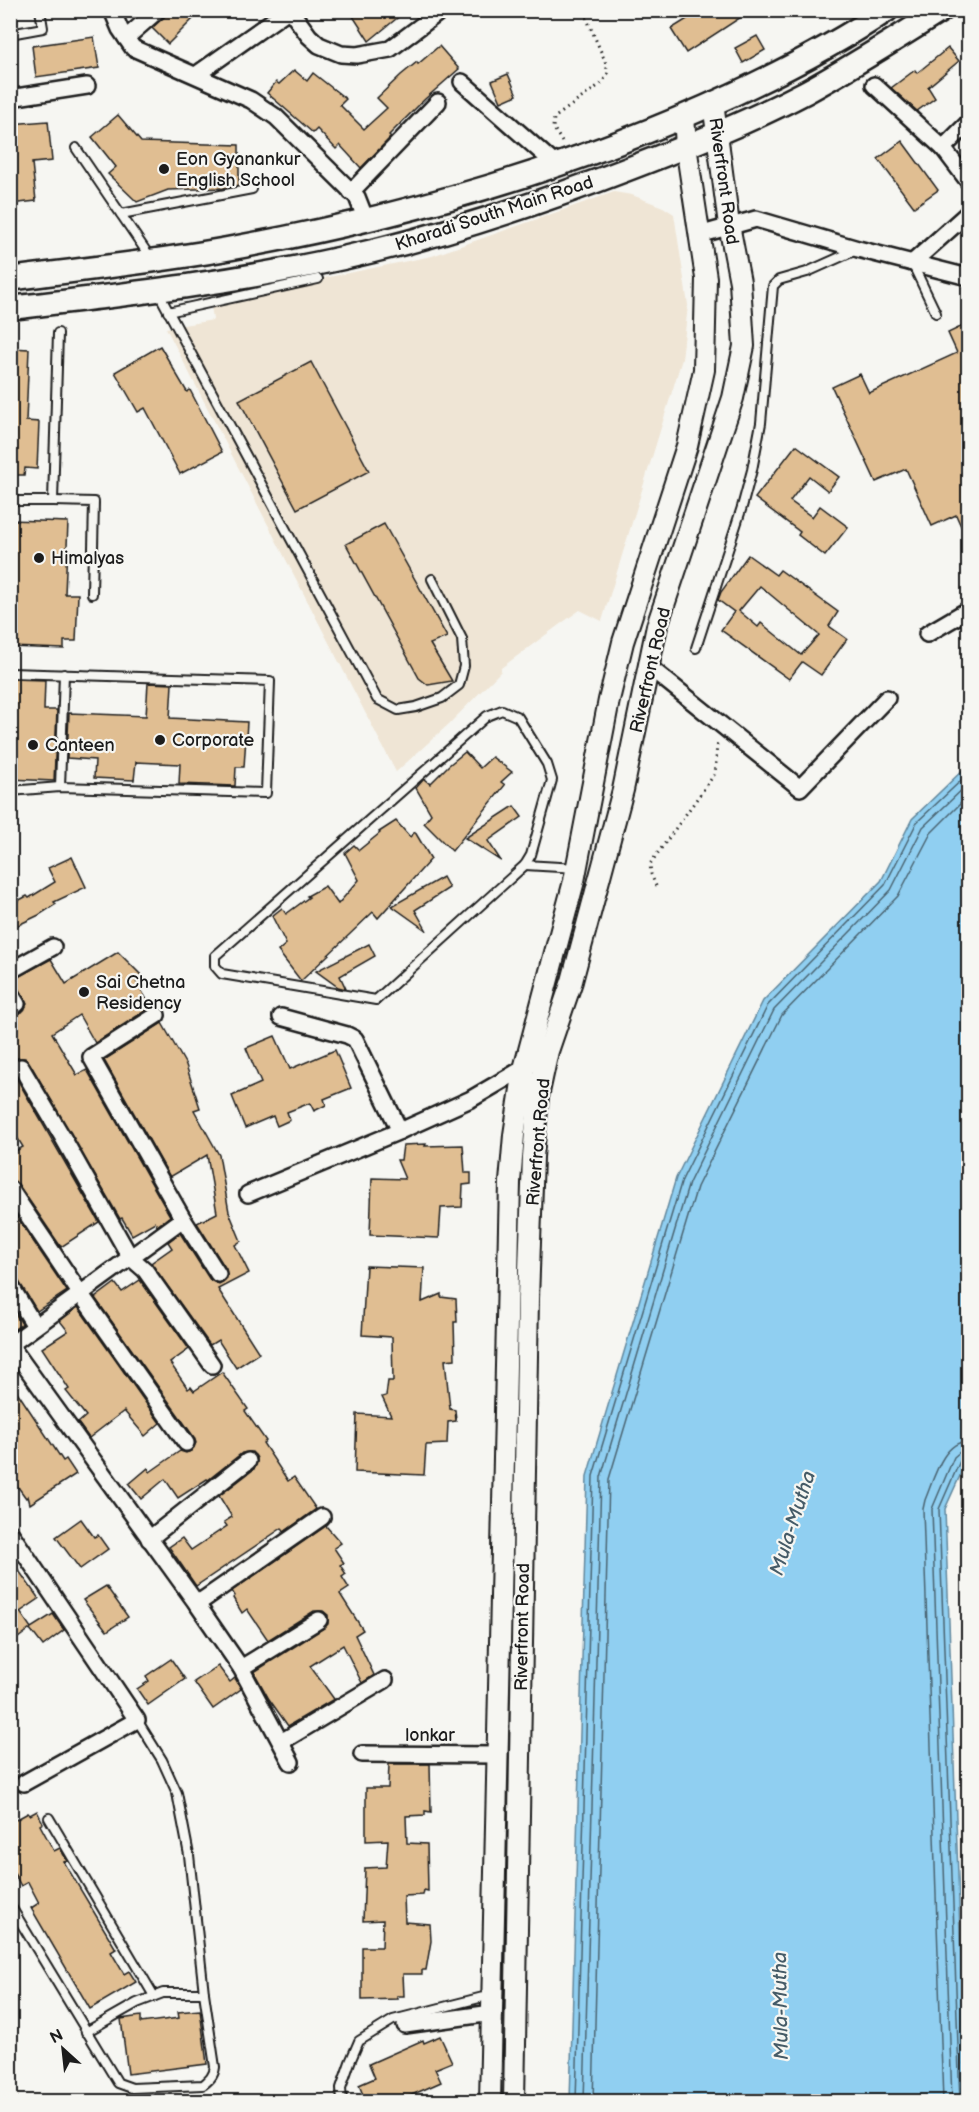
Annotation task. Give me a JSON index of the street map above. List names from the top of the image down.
{
  "streets": {
    "main road": ["Kharadi South Main Road"],
    "street": ["Riverfront Road", "lonkar"]
  },
  "crossings": [
    ["Riverfront Road", "Kharadi South Main Road"],
    ["Riverfront Road", "lonkar"]
  ],
  "water": ["Mula-Mutha"],
  "places": [
    "Eon Gyanankur English School",
    "Himalyas",
    "Corporate",
    "Canteen",
    "Sai Chetna Residency"
  ],
  "north": "top left"
}
